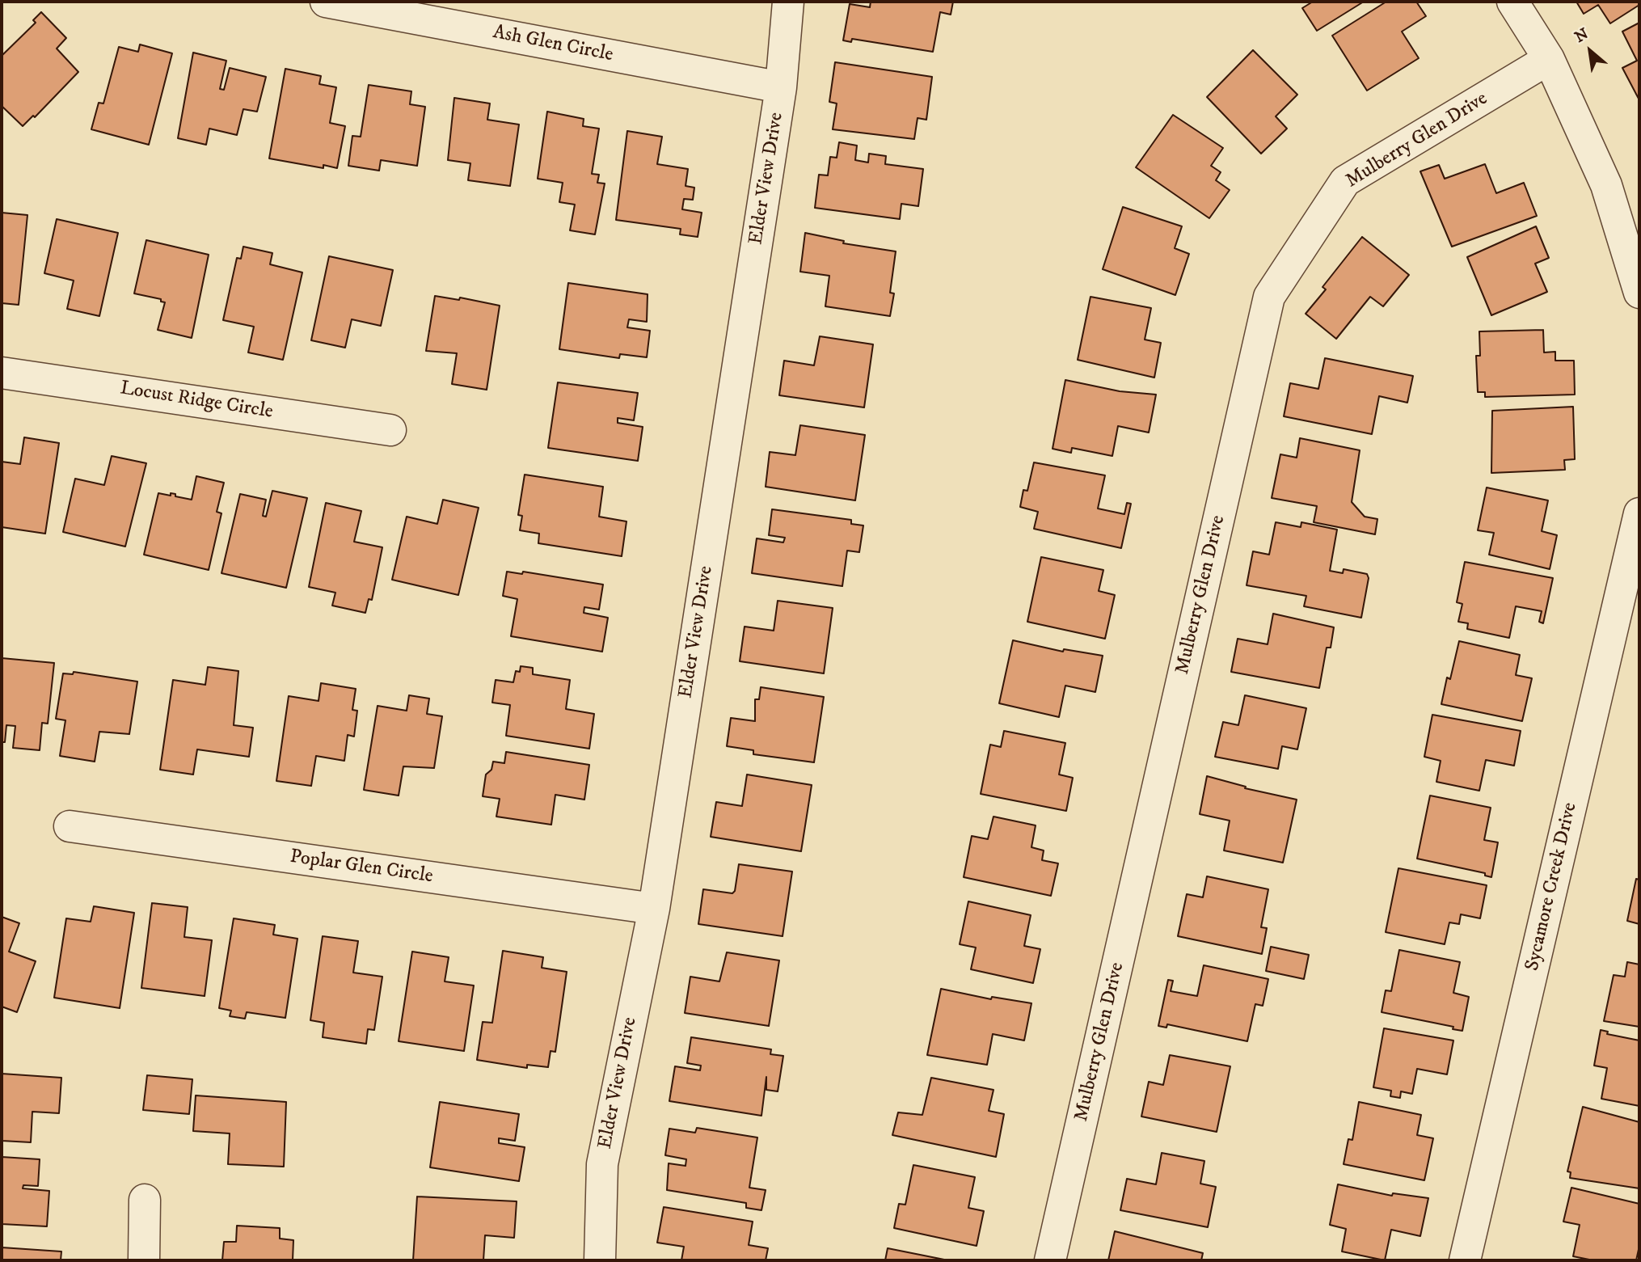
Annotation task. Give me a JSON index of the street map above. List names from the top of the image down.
{
  "streets": {
    "street": [
      "Ash Glen Circle",
      "Mulberry Glen Drive",
      "Elder View Drive",
      "Locust Ridge Circle",
      "Poplar Glen Circle",
      "Sycamore Creek Drive"
    ]
  },
  "crossings": [
    ["Ash Glen Circle", "Elder View Drive"],
    ["Elder View Drive", "Poplar Glen Circle"]
  ],
  "north": "top left"
}
